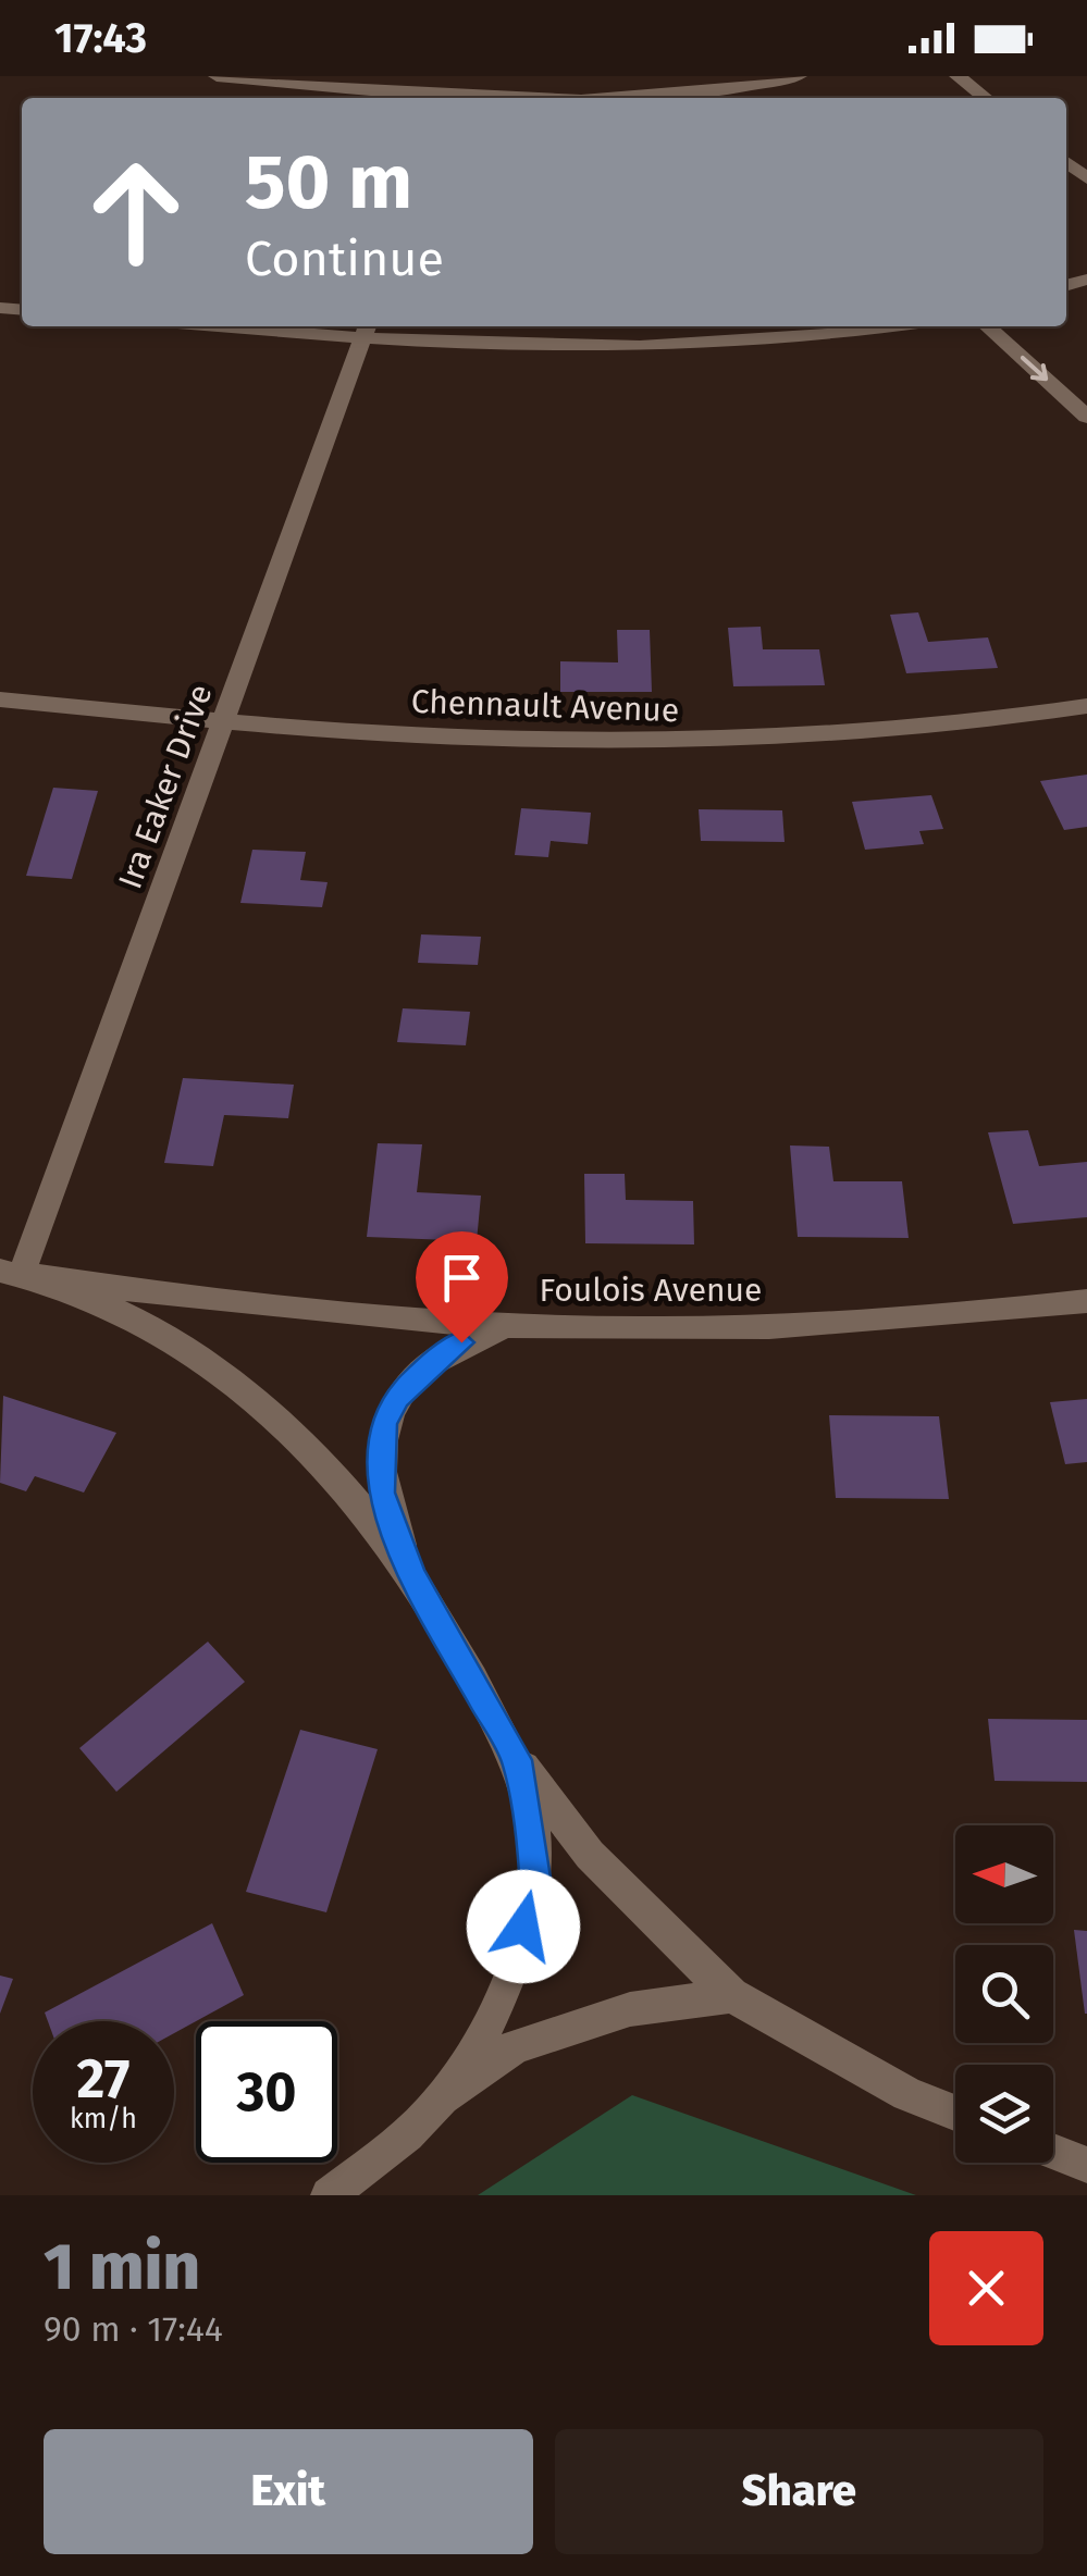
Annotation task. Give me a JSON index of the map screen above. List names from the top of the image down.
{
  "streets": {
    "street": ["Chennault Avenue", "Ira Eaker Drive", "Foulois Avenue"]
  },
  "crossings": [
    ["Chennault Avenue", "Ira Eaker Drive"],
    ["Ira Eaker Drive", "Foulois Avenue"]
  ],
  "north": "left",
  "page": {
    "status": "17:43",
    "turn": ["50 m", "Continue"],
    "speed": "27 km/h",
    "limit": "30",
    "heading": ["1 min", "90 m · 17:44"],
    "buttons": ["Exit", "Share"]
  }
}
